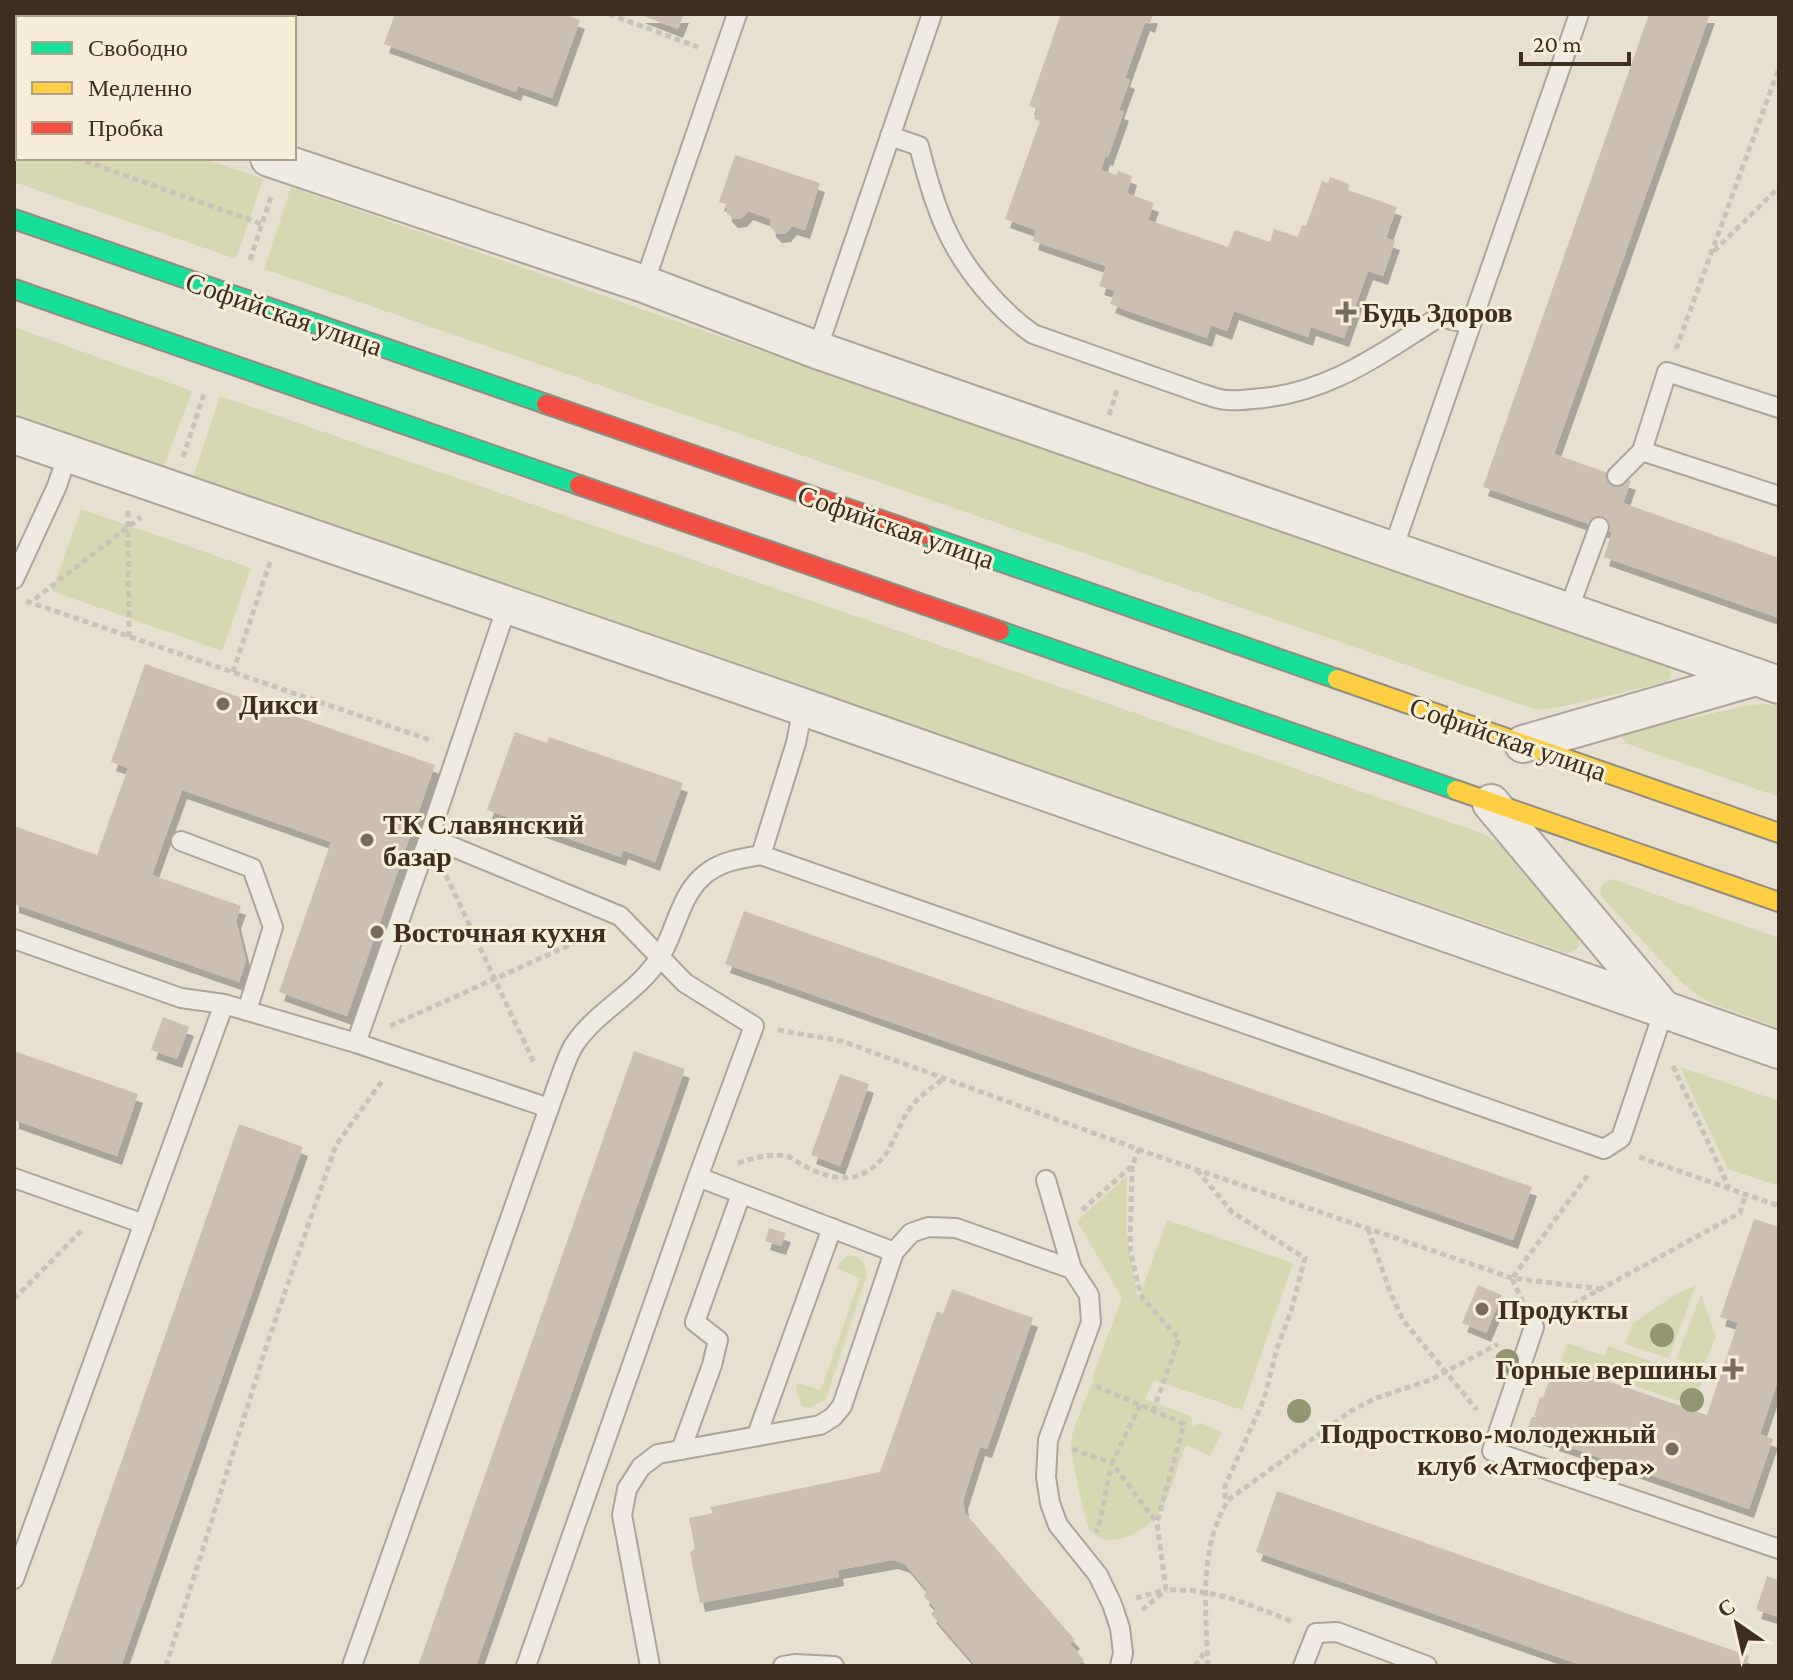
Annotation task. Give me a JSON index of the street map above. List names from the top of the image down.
{
  "streets": {
    "main road": ["Софийская улица"]
  },
  "places": {
    "health": ["Будь Здоров", "Горные вершины"],
    "other": [
      "Дикси",
      "ТК Славянский базар",
      "Восточная кухня",
      "Продукты",
      "Подростково-молодежный клуб «Атмосфера»"
    ]
  },
  "legend": ["Свободно", "Медленно", "Пробка"],
  "scale_bar": "20 m",
  "north": "top left"
}
